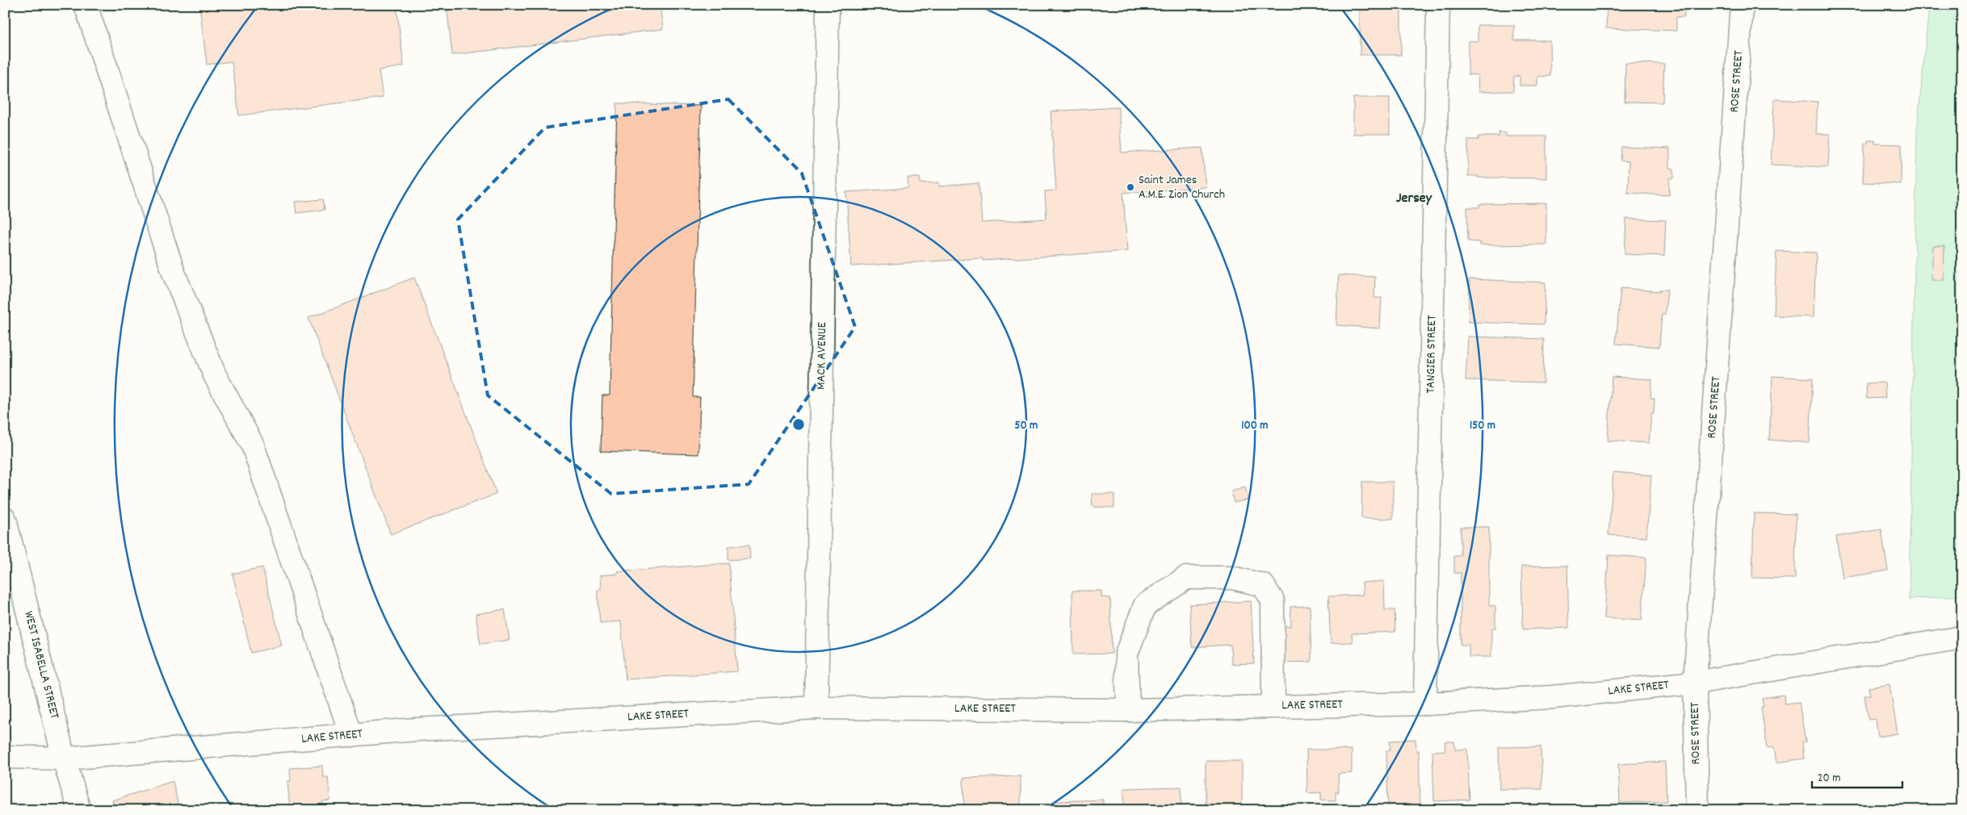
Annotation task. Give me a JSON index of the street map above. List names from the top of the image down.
{
  "streets": {
    "street": [
      "ROSE STREET",
      "TANGIER STREET",
      "MACK AVENUE",
      "WEST ISABELLA STREET",
      "LAKE STREET"
    ]
  },
  "crossings": [
    ["ROSE STREET", "LAKE STREET"],
    ["TANGIER STREET", "LAKE STREET"],
    ["MACK AVENUE", "LAKE STREET"],
    ["WEST ISABELLA STREET", "LAKE STREET"]
  ],
  "districts": ["Jersey"],
  "places": ["Saint James A.M.E. Zion Church"],
  "scale_bar": "20 m",
  "rings": ["50 m", "100 m", "150 m"]
}
